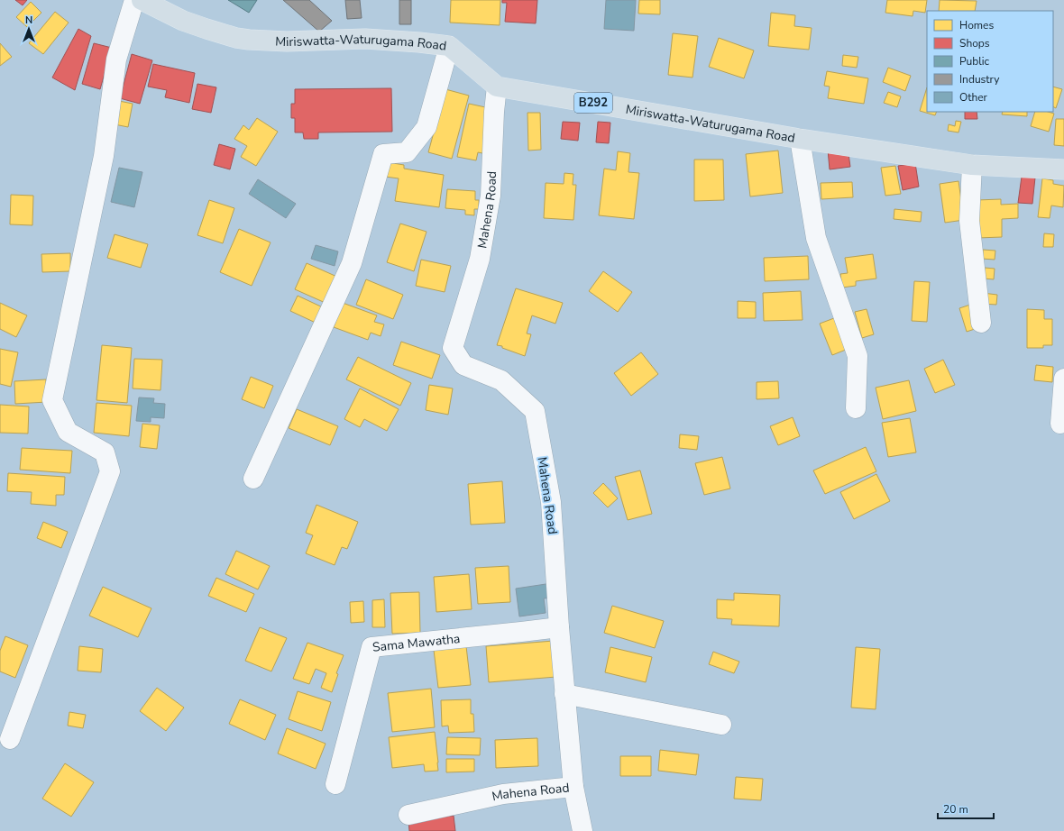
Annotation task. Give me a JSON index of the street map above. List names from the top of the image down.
{
  "streets": {
    "main road": ["Miriswatta-Waturugama Road", "B292"],
    "street": ["Mahena Road", "Sama Mawatha"]
  },
  "crossings": [
    ["Miriswatta-Waturugama Road", "Mahena Road"],
    ["Mahena Road", "Sama Mawatha"]
  ],
  "legend": [
    "Homes",
    "Shops",
    "Public",
    "Industry",
    "Other"
  ],
  "scale_bar": "20 m",
  "north": "top"
}
